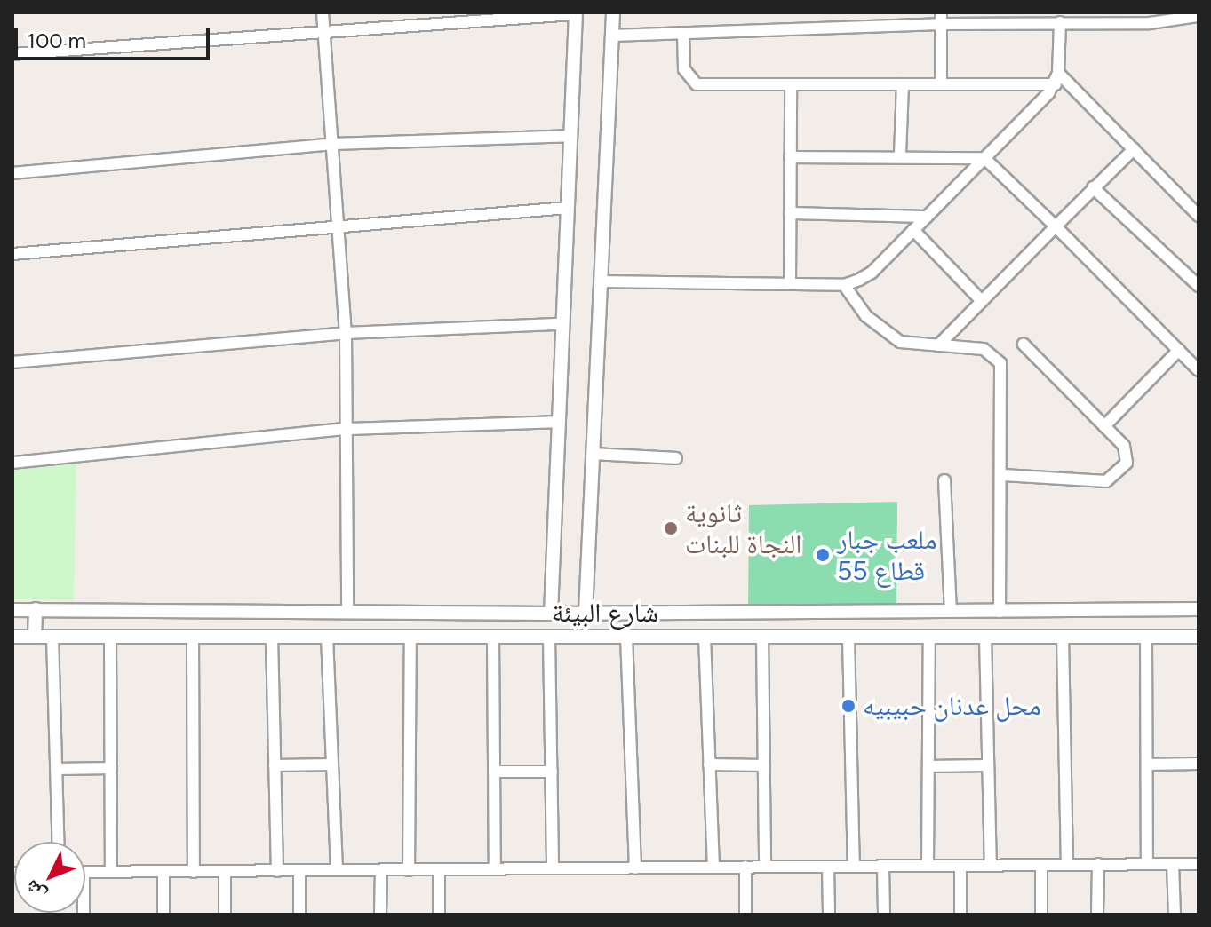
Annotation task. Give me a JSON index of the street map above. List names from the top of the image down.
{
  "streets": {
    "street": ["شارع البيئة"]
  },
  "places": ["ثانوية النجاة للبنات", "ملعب جبار قطاع 55", "محل عدنان حبيبيه"],
  "scale_bar": "100 m",
  "north": "bottom left"
}
